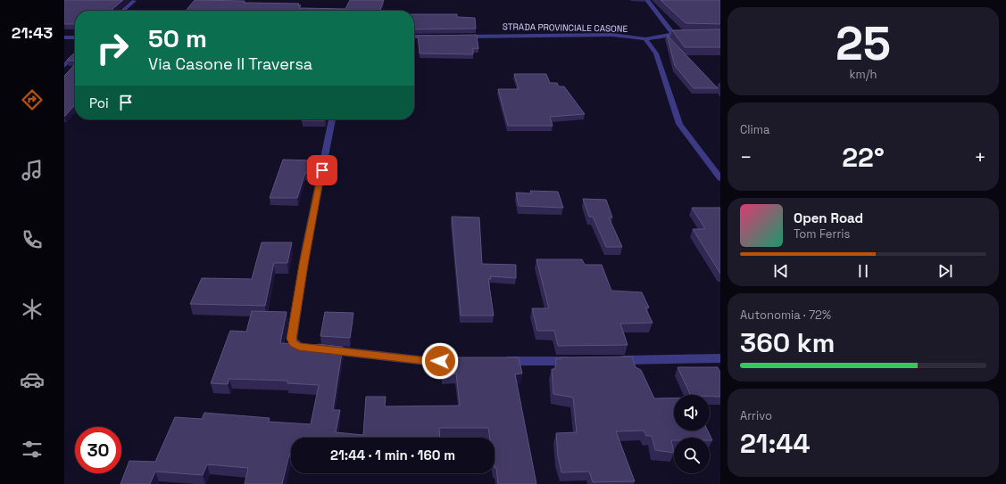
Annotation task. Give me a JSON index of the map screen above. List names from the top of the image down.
{
  "streets": {
    "street": ["STRADA PROVINCIALE CASONE"]
  },
  "page": {
    "tabs": "21:43",
    "tile": [
      ["25", "km/h"],
      "Clima",
      ["Autonomia · 72%", "360 km"],
      ["Arrivo", "21:44"]
    ],
    "turn": ["50 m", "Via Casone II Traversa"],
    "then": "Poi",
    "heat": ["−", "22°", "+"],
    "song": ["Open Road", "Tom Ferris"],
    "limit": "30",
    "trip": "21:44 · 1 min · 160 m"
  }
}
